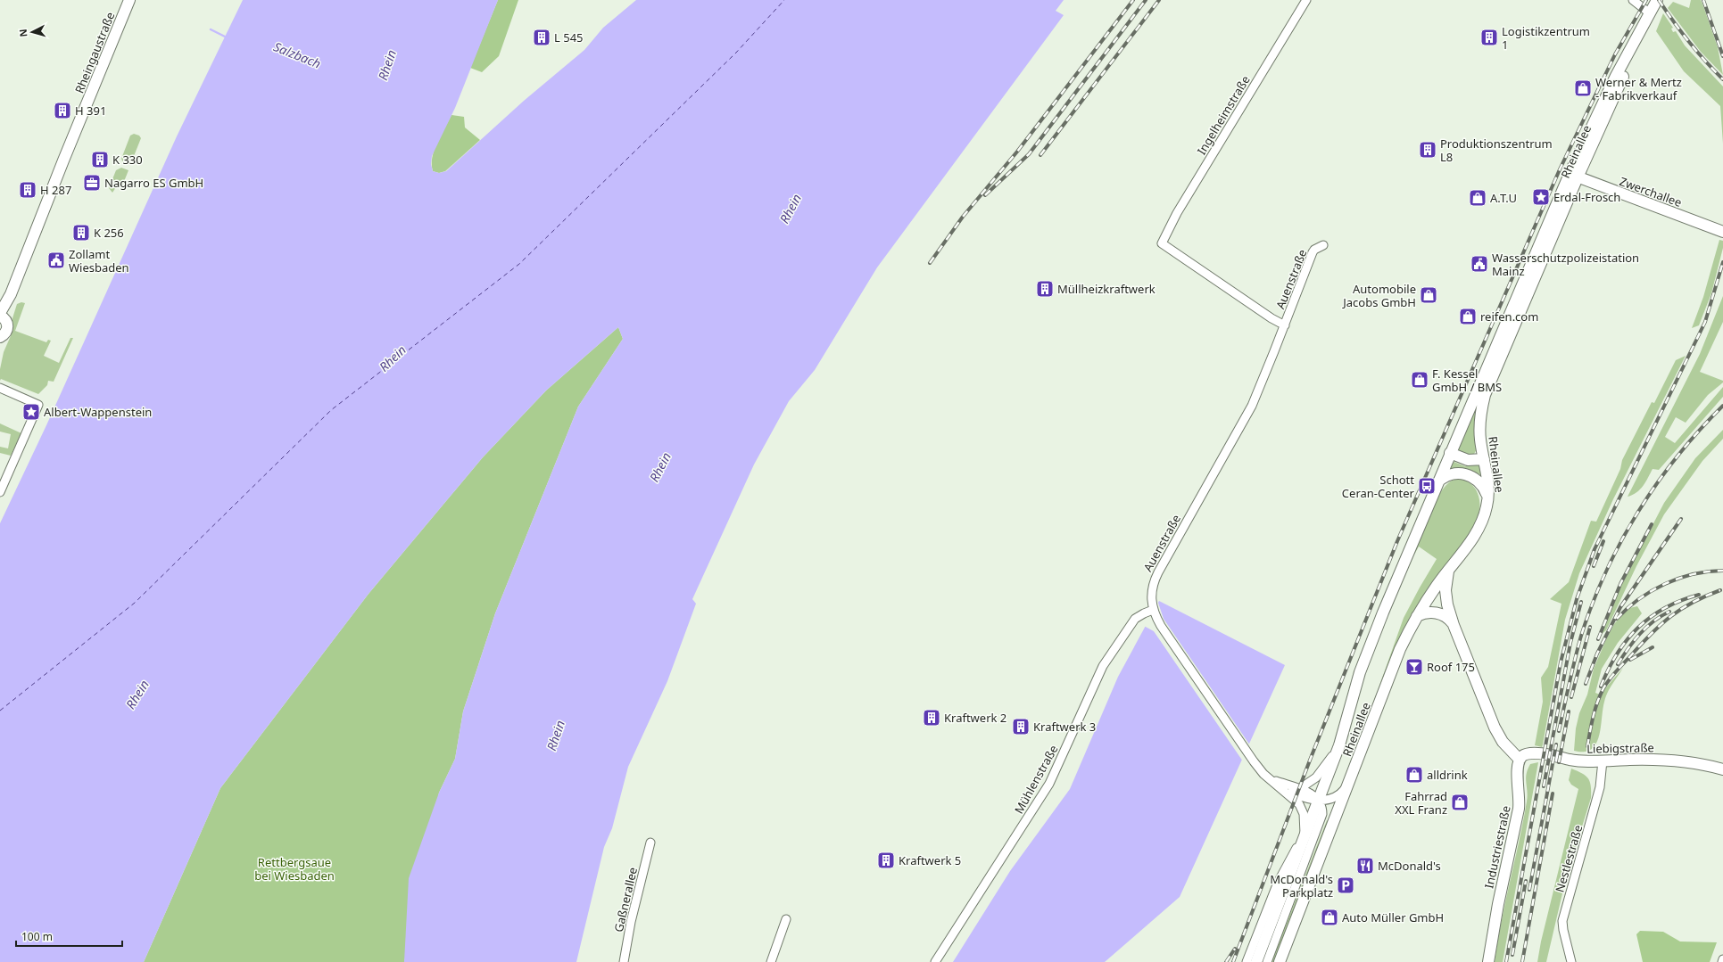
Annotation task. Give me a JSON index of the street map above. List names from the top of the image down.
{
  "streets": {
    "main road": [
      "Rheingaustraße",
      "Rheinallee",
      "Zwerchallee",
      "Liebigstraße",
      "Industriestraße"
    ],
    "street": [
      "Ingelheimstraße",
      "Auenstraße",
      "Mühlenstraße",
      "Nestlestraße",
      "Gaßnerallee"
    ]
  },
  "crossings": [
    ["Ingelheimstraße", "Auenstraße"],
    ["Rheinallee", "Zwerchallee"],
    ["Rheinallee", "Auenstraße"],
    ["Auenstraße", "Mühlenstraße"],
    ["Liebigstraße", "Industriestraße"],
    ["Liebigstraße", "Nestlestraße"]
  ],
  "water": ["Salzbach", "Rhein"],
  "parks": ["Rettbergsaue bei Wiesbaden"],
  "places": {
    "building": [
      "L 545",
      "Logistikzentrum 1",
      "H 391",
      "Produktionszentrum L8",
      "K 330",
      "H 287",
      "K 256",
      "Müllheizkraftwerk",
      "Kraftwerk 2",
      "Kraftwerk 3",
      "Kraftwerk 5"
    ],
    "shop": [
      "Werner & Mertz - Fabrikverkauf",
      "A.T.U",
      "Automobile Jacobs GmbH",
      "reifen.com",
      "F. Kessel GmbH / BMS",
      "alldrink",
      "Fahrrad XXL Franz",
      "Auto Müller GmbH"
    ],
    "office": ["Nagarro ES GmbH"],
    "place": ["Erdal-Frosch", "Albert-Wappenstein"],
    "public building": ["Zollamt Wiesbaden", "Wasserschutzpolizeistation Mainz"],
    "bus stop": ["Schott Ceran-Center"],
    "bar": ["Roof 175"],
    "restaurant": ["McDonald's"],
    "parking": ["McDonald's Parkplatz"]
  },
  "scale_bar": "100 m",
  "north": "left"
}
